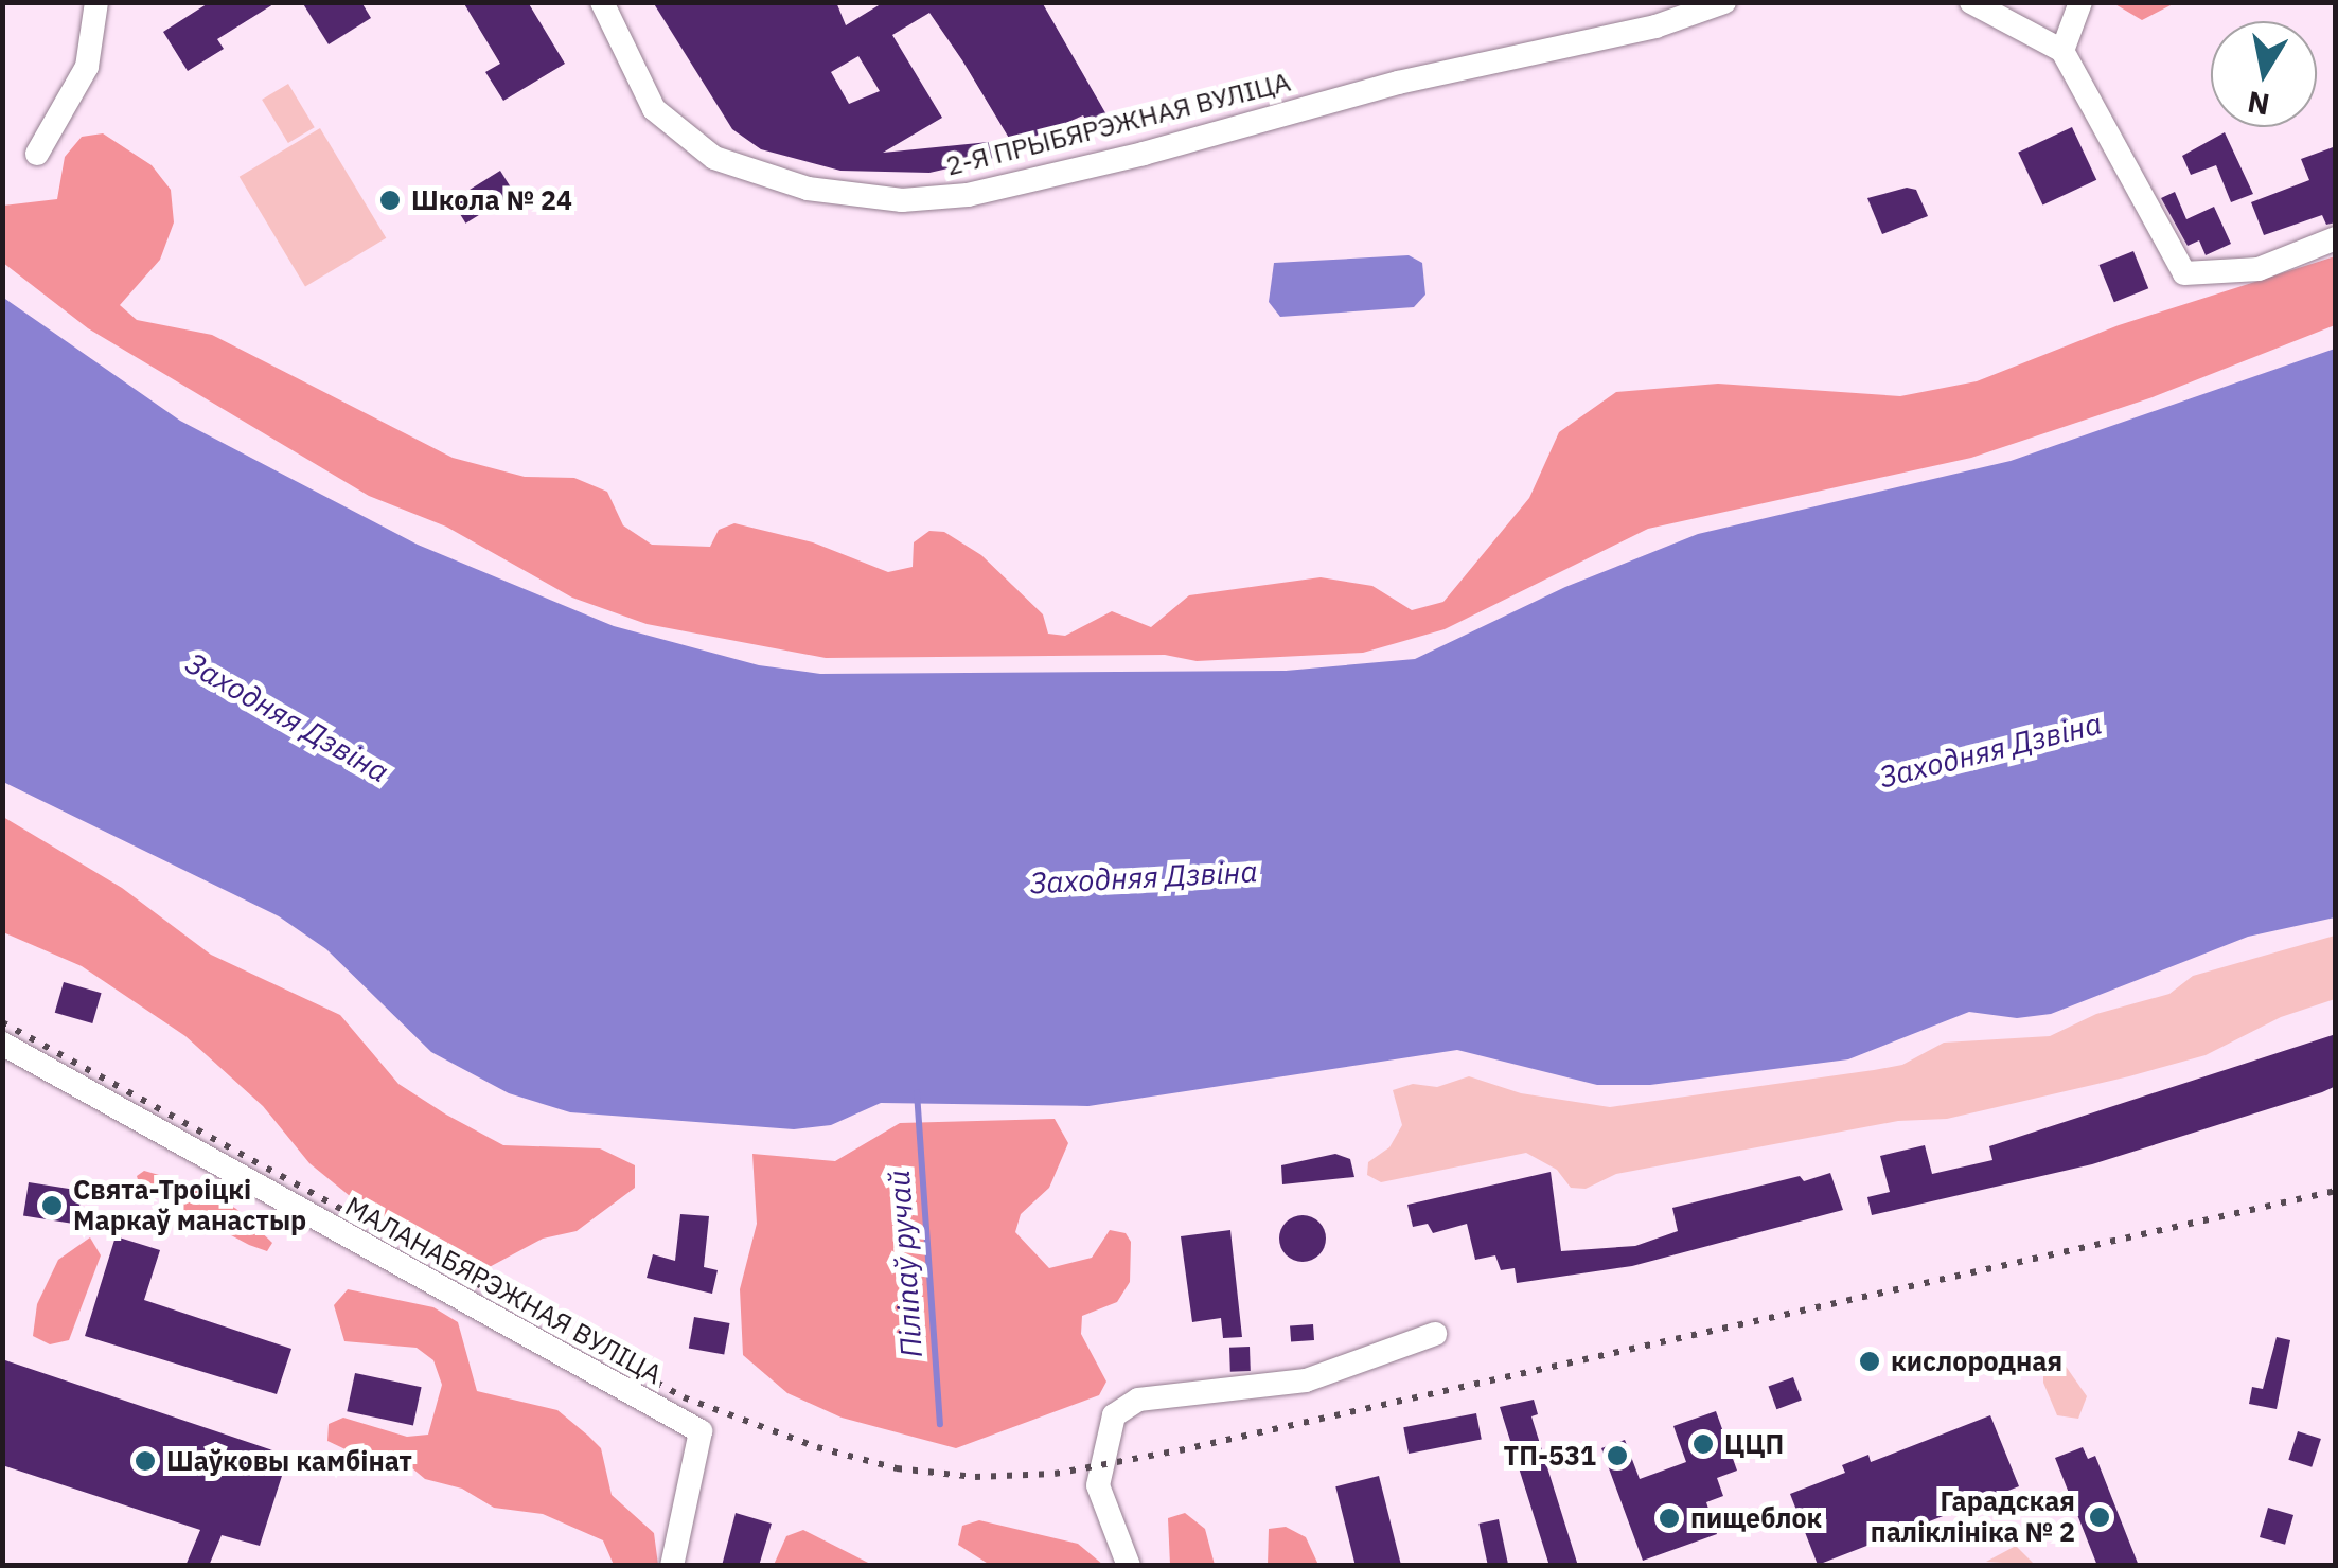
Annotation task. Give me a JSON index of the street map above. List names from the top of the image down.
{
  "streets": {
    "street": ["2-Я ПРЫБЯРЭЖНАЯ ВУЛІЦА", "МАЛАНАБЯРЭЖНАЯ ВУЛІЦА"]
  },
  "water": ["Заходняя Дзвіна", "Піліпаў ручай"],
  "places": [
    "Школа № 24",
    "Свята-Троіцкі Маркаў манастыр",
    "кислородная",
    "ЦЦП",
    "ТП-531",
    "Шаўковы камбінат",
    "Гарадская паліклініка № 2",
    "пищеблок"
  ],
  "north": "bottom"
}
